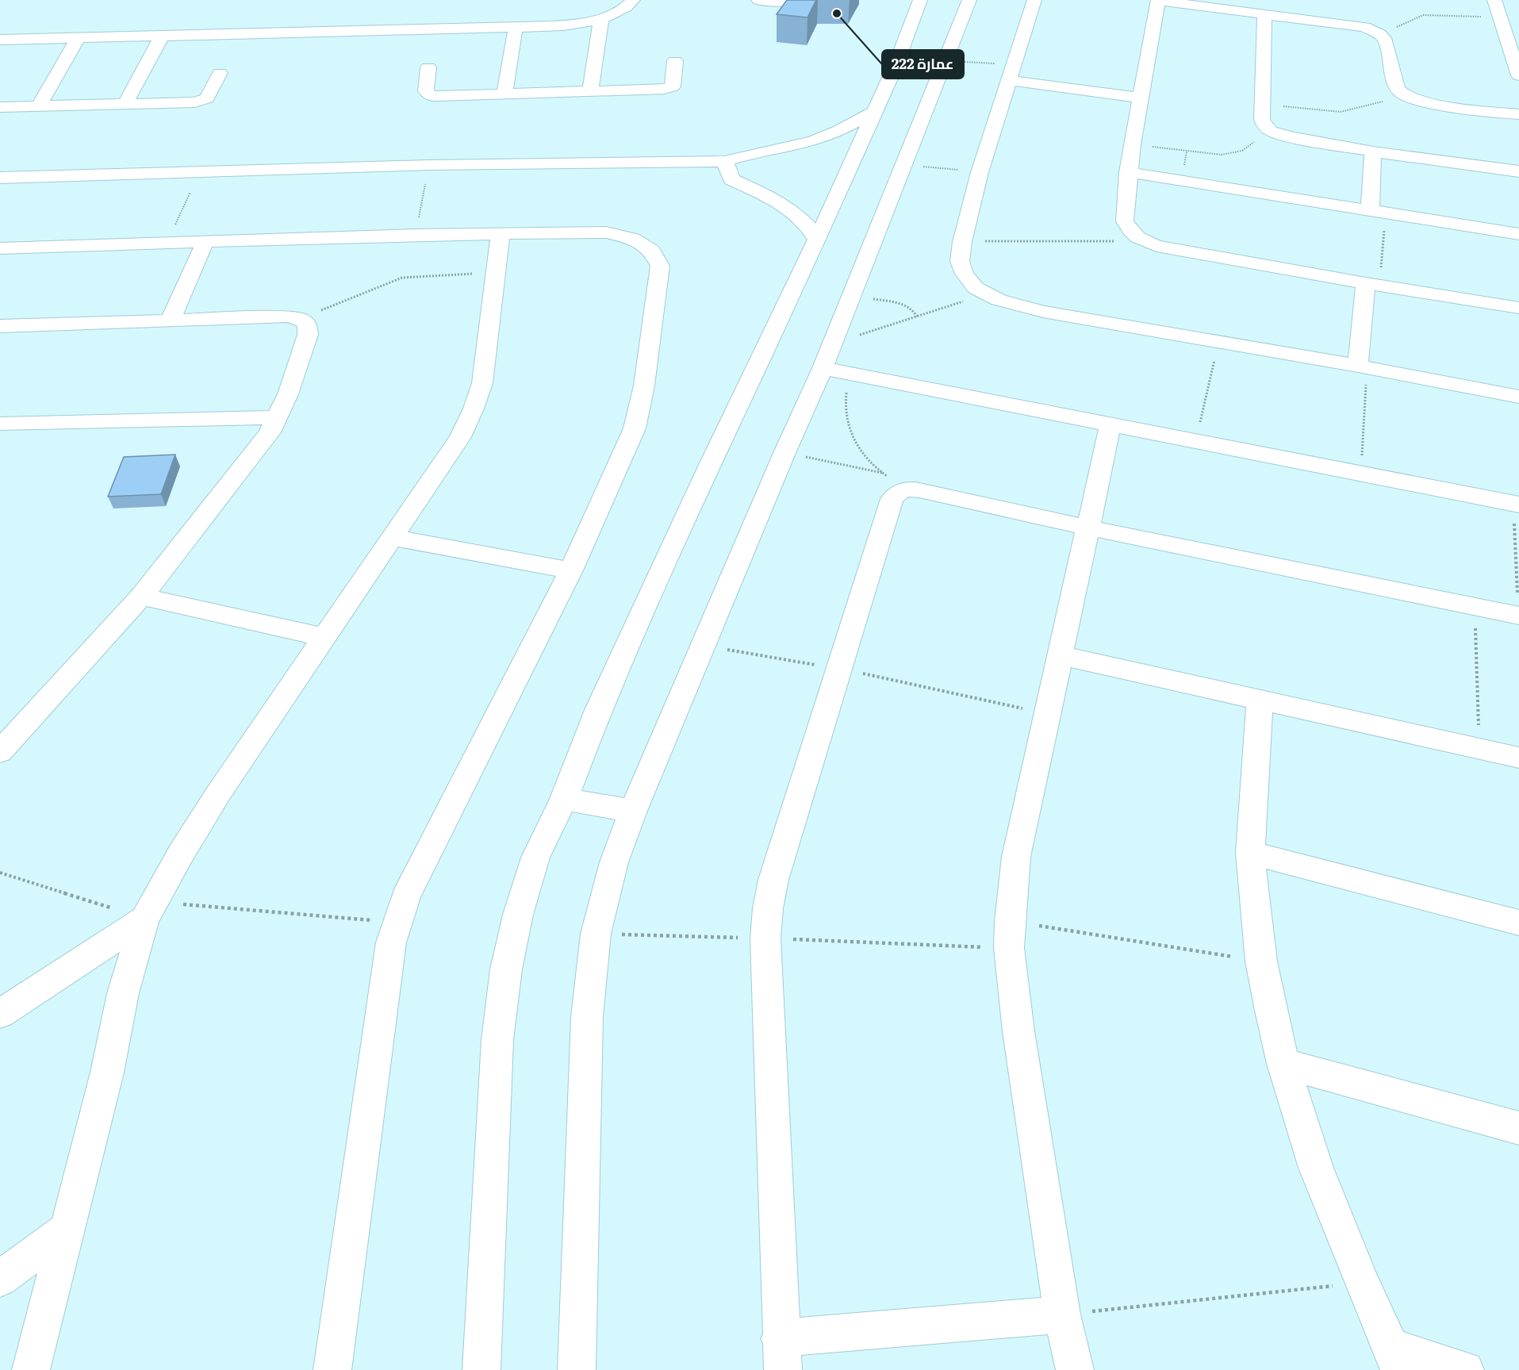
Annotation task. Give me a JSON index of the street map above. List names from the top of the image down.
{
  "places": ["عمارة 222"]
}
